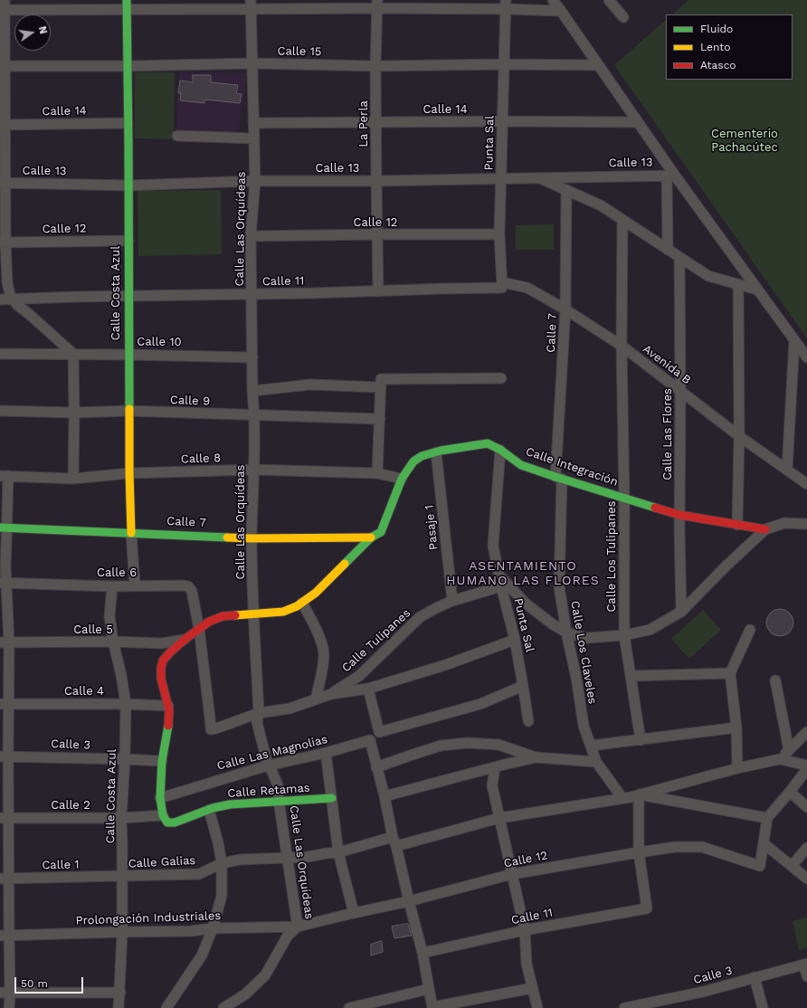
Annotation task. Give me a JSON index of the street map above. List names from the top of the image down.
{
  "streets": {
    "street": [
      "Calle 15",
      "Calle 14",
      "La Perla",
      "Punta Sal",
      "Calle 13",
      "Calle 12",
      "Calle Las Orquídeas",
      "Calle 11",
      "Calle Costa Azul",
      "Calle 7",
      "Calle 10",
      "Avenida B",
      "Calle 9",
      "Calle Las Flores",
      "Calle 8",
      "Calle Integración",
      "Pasaje 1",
      "Calle Los Tulipanes",
      "Calle 6",
      "Calle 5",
      "Calle Tulipanes",
      "Calle Los Claveles",
      "Calle 4",
      "Calle 3",
      "Calle Las Magnolias",
      "Calle Retamas",
      "Calle 2",
      "Calle Galias",
      "Calle 1",
      "Prolongación Industriales"
    ]
  },
  "crossings": [
    ["Calle 15", "La Perla"],
    ["Calle 15", "Punta Sal"],
    ["Calle 15", "Calle Las Orquídeas"],
    ["Calle 15", "Calle Costa Azul"],
    ["Calle 14", "La Perla"],
    ["Calle 14", "Punta Sal"],
    ["Calle 14", "Calle Las Orquídeas"],
    ["Calle 14", "Calle Costa Azul"],
    ["La Perla", "Calle 13"],
    ["La Perla", "Calle 12"],
    ["La Perla", "Calle 11"],
    ["Punta Sal", "Calle 13"],
    ["Punta Sal", "Calle 12"],
    ["Punta Sal", "Calle 11"],
    ["Punta Sal", "Avenida B"],
    ["Punta Sal", "Calle Integración"],
    ["Punta Sal", "Calle Tulipanes"],
    ["Calle 13", "Calle Las Orquídeas"],
    ["Calle 13", "Calle Costa Azul"],
    ["Calle 12", "Calle Las Orquídeas"],
    ["Calle 12", "Calle 11"],
    ["Calle 12", "Calle Costa Azul"],
    ["Calle 12", "Prolongación Industriales"],
    ["Calle Las Orquídeas", "Calle 11"],
    ["Calle Las Orquídeas", "Calle 7"],
    ["Calle Las Orquídeas", "Calle 10"],
    ["Calle Las Orquídeas", "Calle 9"],
    ["Calle Las Orquídeas", "Calle 8"],
    ["Calle Las Orquídeas", "Calle Integración"],
    ["Calle Las Orquídeas", "Calle Tulipanes"],
    ["Calle Las Orquídeas", "Calle Las Magnolias"],
    ["Calle Las Orquídeas", "Calle Retamas"],
    ["Calle Las Orquídeas", "Calle Galias"],
    ["Calle Las Orquídeas", "Prolongación Industriales"],
    ["Calle 11", "Calle Costa Azul"],
    ["Calle 11", "Avenida B"],
    ["Calle Costa Azul", "Calle 7"],
    ["Calle Costa Azul", "Calle 10"],
    ["Calle Costa Azul", "Calle 9"],
    ["Calle Costa Azul", "Calle 8"],
    ["Calle Costa Azul", "Calle 6"],
    ["Calle Costa Azul", "Calle 5"],
    ["Calle Costa Azul", "Calle 4"],
    ["Calle Costa Azul", "Calle 3"],
    ["Calle Costa Azul", "Calle 2"],
    ["Calle Costa Azul", "Calle Galias"],
    ["Calle Costa Azul", "Calle 1"],
    ["Calle Costa Azul", "Prolongación Industriales"],
    ["Calle 7", "Avenida B"],
    ["Calle 7", "Calle Integración"],
    ["Calle 7", "Calle Los Claveles"],
    ["Avenida B", "Calle Las Flores"],
    ["Avenida B", "Calle Los Tulipanes"],
    ["Calle Las Flores", "Calle Integración"],
    ["Calle 8", "Calle Integración"],
    ["Calle Integración", "Pasaje 1"],
    ["Calle Integración", "Calle Los Tulipanes"],
    ["Calle Integración", "Calle 6"],
    ["Calle Integración", "Calle 5"],
    ["Calle Integración", "Calle Tulipanes"],
    ["Calle Integración", "Calle Los Claveles"],
    ["Calle Integración", "Calle 4"],
    ["Calle Integración", "Calle 3"],
    ["Calle Integración", "Calle Las Magnolias"],
    ["Calle Integración", "Calle Retamas"],
    ["Calle Integración", "Calle 2"],
    ["Pasaje 1", "Calle Tulipanes"],
    ["Calle 6", "Calle Tulipanes"],
    ["Calle Retamas", "Calle 2"],
    ["Calle Galias", "Calle 1"]
  ],
  "districts": ["ASENTAMIENTO HUMANO LAS FLORES"],
  "parks": ["Cementerio Pachacútec"],
  "legend": ["Fluido", "Lento", "Atasco"],
  "scale_bar": "50 m",
  "north": "right"
}
